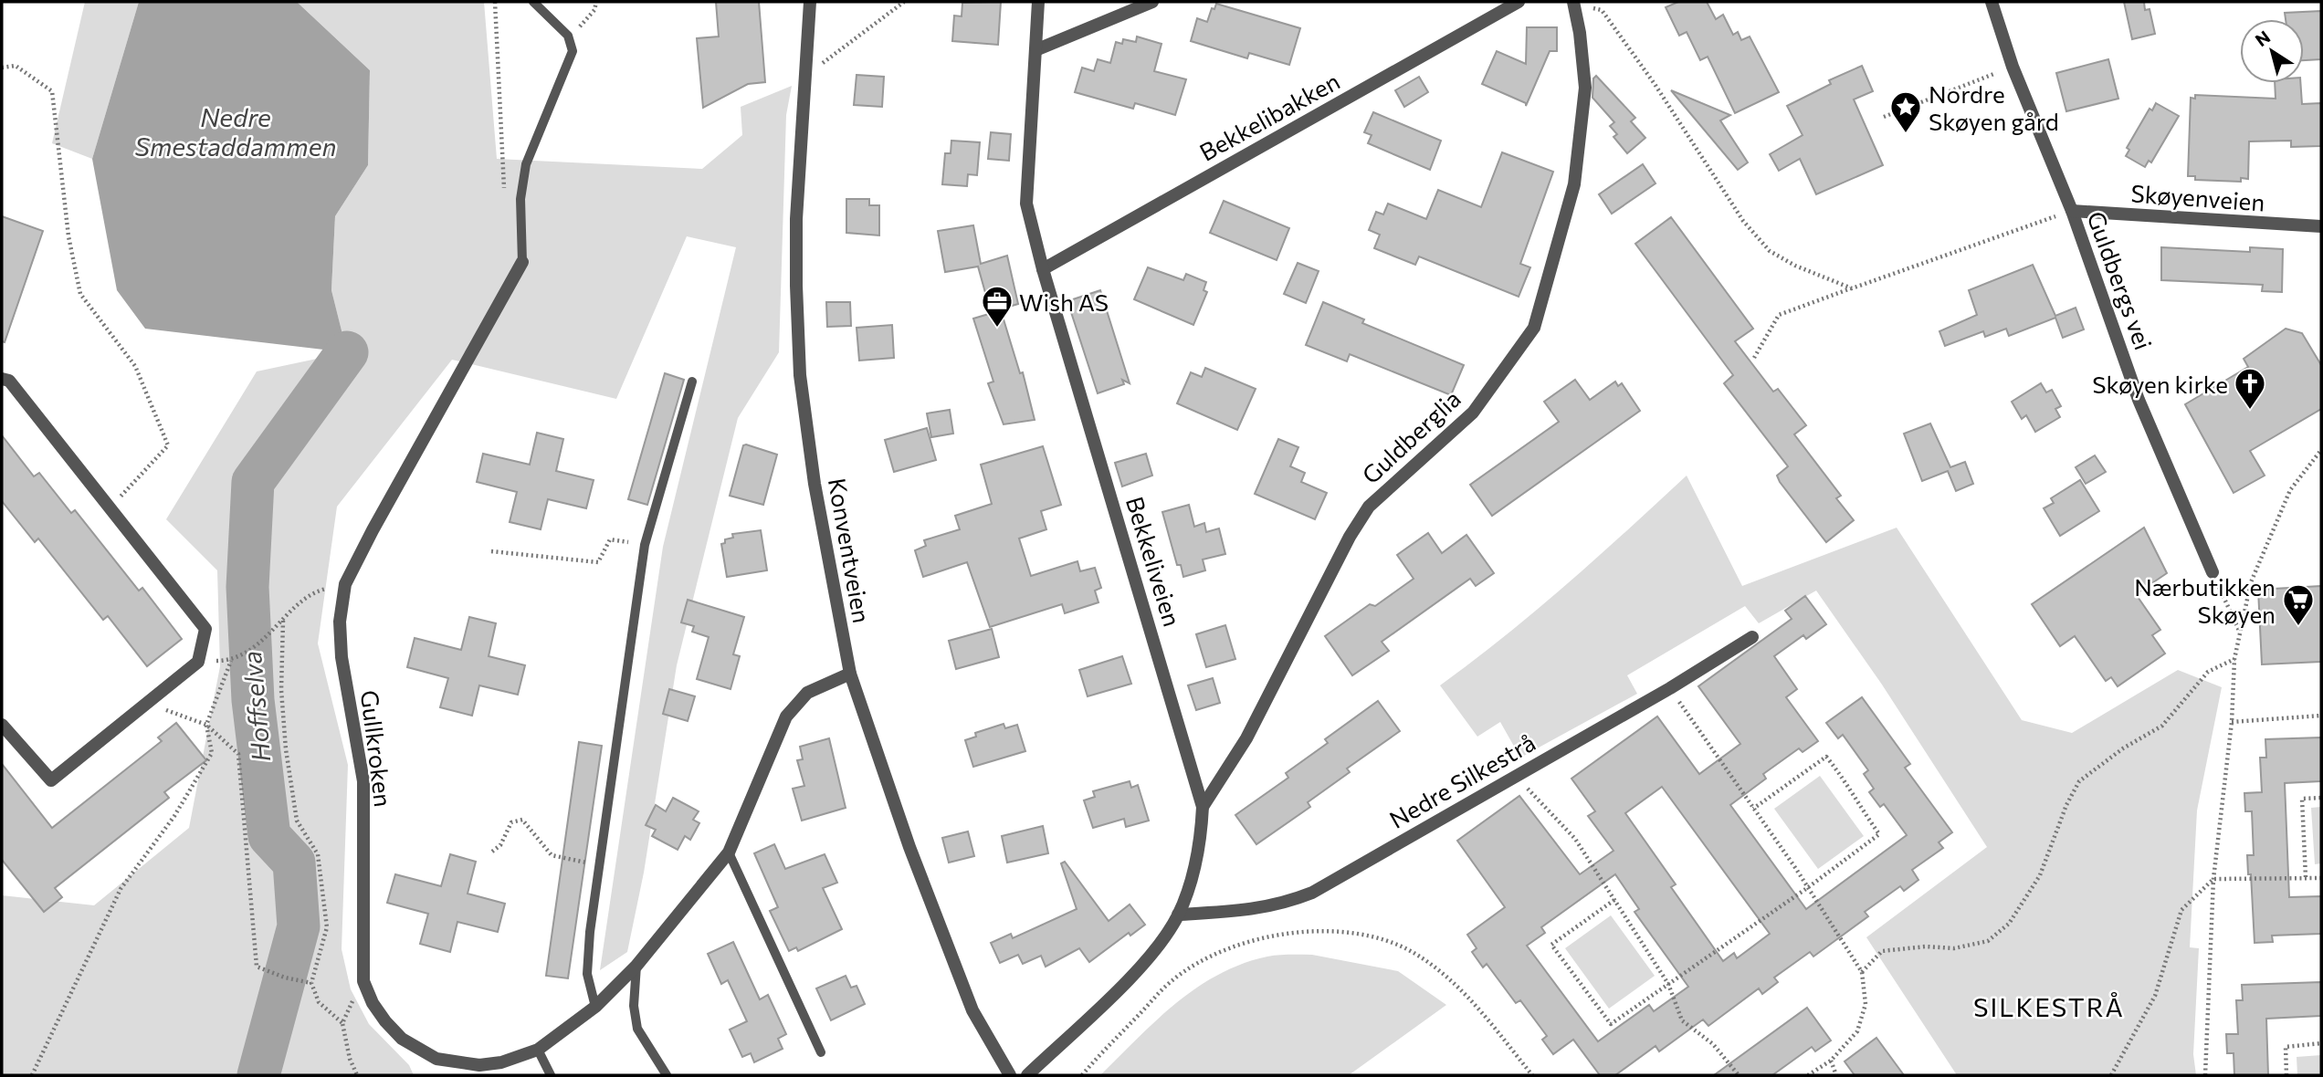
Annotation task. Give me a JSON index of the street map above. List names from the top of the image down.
{
  "streets": {
    "street": [
      "Bekkelibakken",
      "Skøyenveien",
      "Guldbergs vei",
      "Guldberglia",
      "Konventveien",
      "Bekkeliveien",
      "Gullkroken",
      "Nedre Silkestrå"
    ]
  },
  "crossings": [
    ["Bekkelibakken", "Bekkeliveien"],
    ["Skøyenveien", "Guldbergs vei"],
    ["Guldberglia", "Bekkeliveien"],
    ["Konventveien", "Gullkroken"],
    ["Bekkeliveien", "Nedre Silkestrå"]
  ],
  "districts": ["SILKESTRÅ"],
  "water": ["Nedre Smestaddammen", "Hoffselva"],
  "places": {
    "place": ["Nordre Skøyen gård"],
    "office": ["Wish AS"],
    "church": ["Skøyen kirke"],
    "supermarket": ["Nærbutikken Skøyen"]
  },
  "north": "top left"
}
